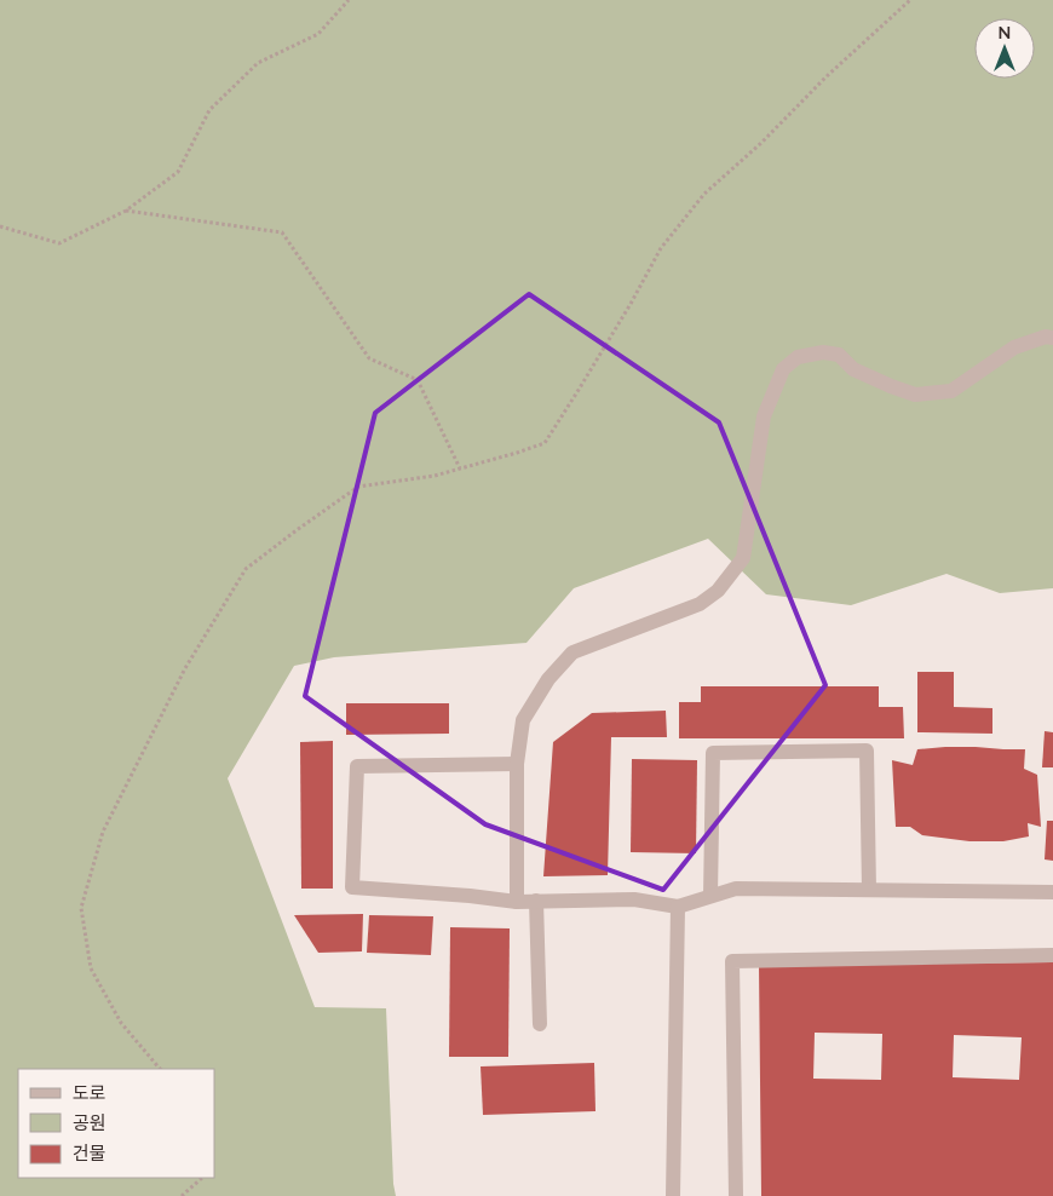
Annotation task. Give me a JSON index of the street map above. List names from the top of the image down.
{
  "legend": ["도로", "공원", "건물"],
  "north": "top"
}
